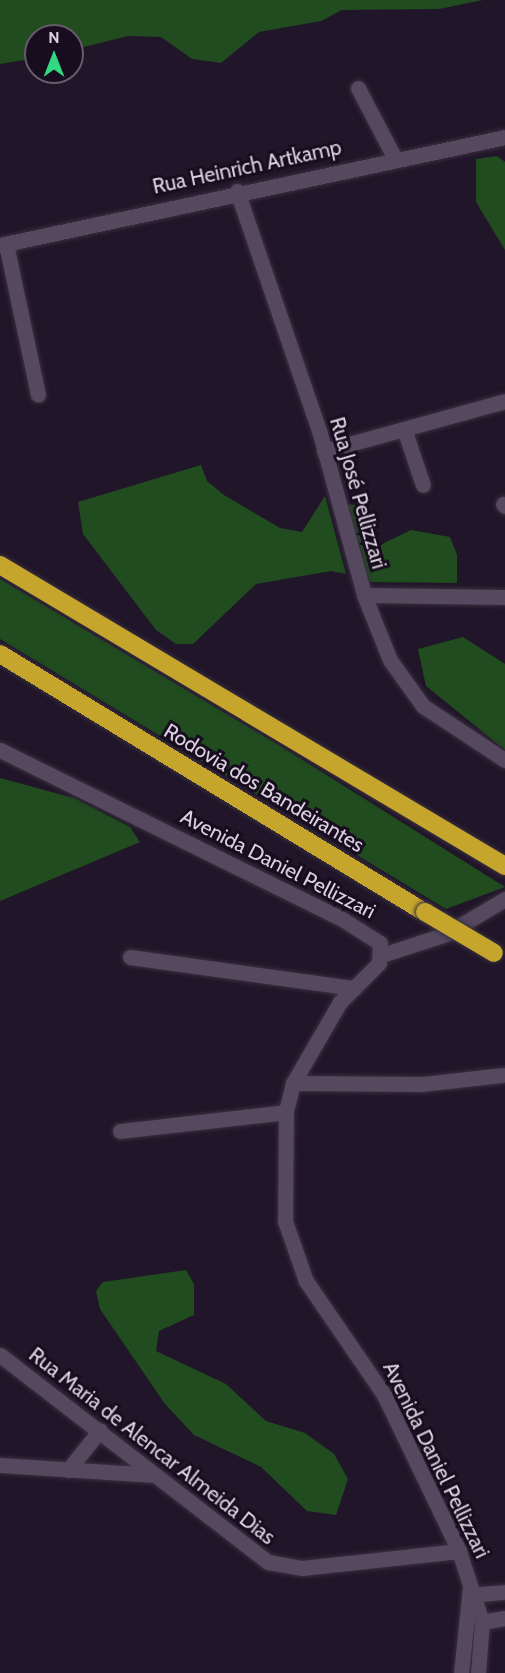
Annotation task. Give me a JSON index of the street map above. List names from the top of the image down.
{
  "streets": {
    "highway": ["Rodovia dos Bandeirantes"],
    "street": [
      "Rua Heinrich Artkamp",
      "Rua José Pellizzari",
      "Avenida Daniel Pellizzari",
      "Rua Maria de Alencar Almeida Dias"
    ]
  },
  "crossings": [
    ["Rua Heinrich Artkamp", "Rua José Pellizzari"],
    ["Avenida Daniel Pellizzari", "Rua Maria de Alencar Almeida Dias"]
  ],
  "north": "top"
}
